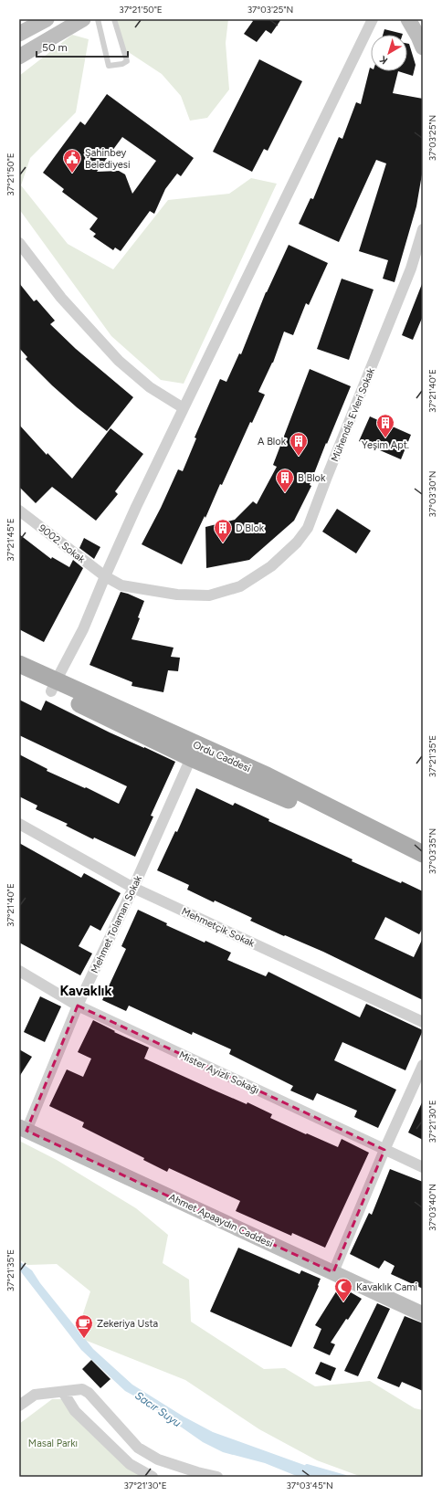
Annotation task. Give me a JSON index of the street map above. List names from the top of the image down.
{
  "streets": {
    "main road": ["Ordu Caddesi"],
    "street": [
      "Mühendis Evleri Sokak",
      "9002. Sokak",
      "Mehmet Tolaman Sokak",
      "Mehmetçik Sokak",
      "Mister Ayizli Sokağı",
      "Ahmet Apaaydın Caddesi"
    ]
  },
  "crossings": [
    ["Mühendis Evleri Sokak", "9002. Sokak"],
    ["Ordu Caddesi", "Mehmet Tolaman Sokak"],
    ["Mehmet Tolaman Sokak", "Mehmetçik Sokak"],
    ["Mehmet Tolaman Sokak", "Mister Ayizli Sokağı"],
    ["Mehmet Tolaman Sokak", "Ahmet Apaaydın Caddesi"]
  ],
  "districts": ["Kavaklık"],
  "water": ["Sacır Suyu"],
  "parks": ["Masal Parkı"],
  "places": {
    "public building": ["Şahinbey Belediyesi"],
    "building": [
      "Yeşim Apt.",
      "A Blok",
      "B Blok",
      "D Blok"
    ],
    "mosque": ["Kavaklık Cami"],
    "cafe": ["Zekeriya Usta"]
  },
  "scale_bar": "50 m",
  "north": "bottom left",
  "coordinates": [
    "37°21'50\"E",
    "37°03'25\"N",
    "37°21'40\"E",
    "37°03'30\"N",
    "37°21'45\"E",
    "37°21'35\"E",
    "37°03'35\"N",
    "37°21'30\"E",
    "37°03'40\"N",
    "37°03'45\"N"
  ]
}
